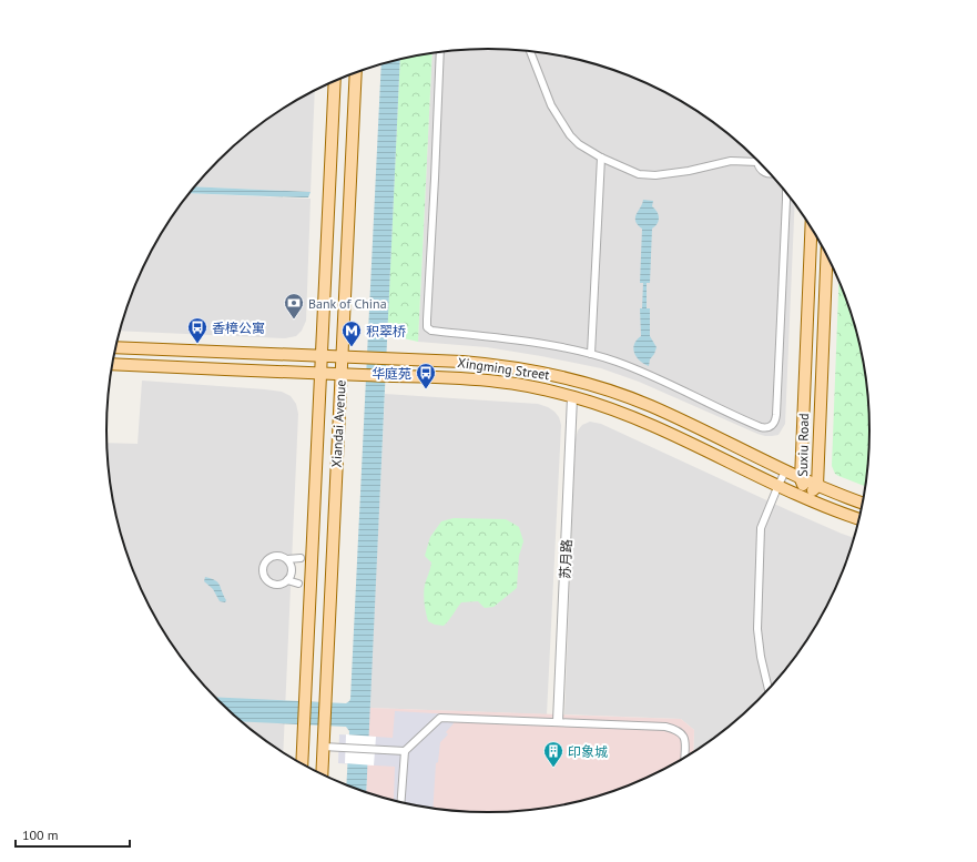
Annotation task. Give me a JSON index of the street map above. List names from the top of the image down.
{
  "streets": {
    "main road": ["Xingming Street", "Xiandai Avenue", "Suxiu Road"],
    "street": ["苏月路"]
  },
  "crossings": [
    ["Xingming Street", "Xiandai Avenue"],
    ["Xingming Street", "Suxiu Road"],
    ["Xingming Street", "苏月路"]
  ],
  "places": {
    "bank": ["Bank of China"],
    "bus stop": ["香樟公寓", "华庭苑"],
    "metro station": ["积翠桥"],
    "building": ["印象城"]
  },
  "scale_bar": "100 m"
}
